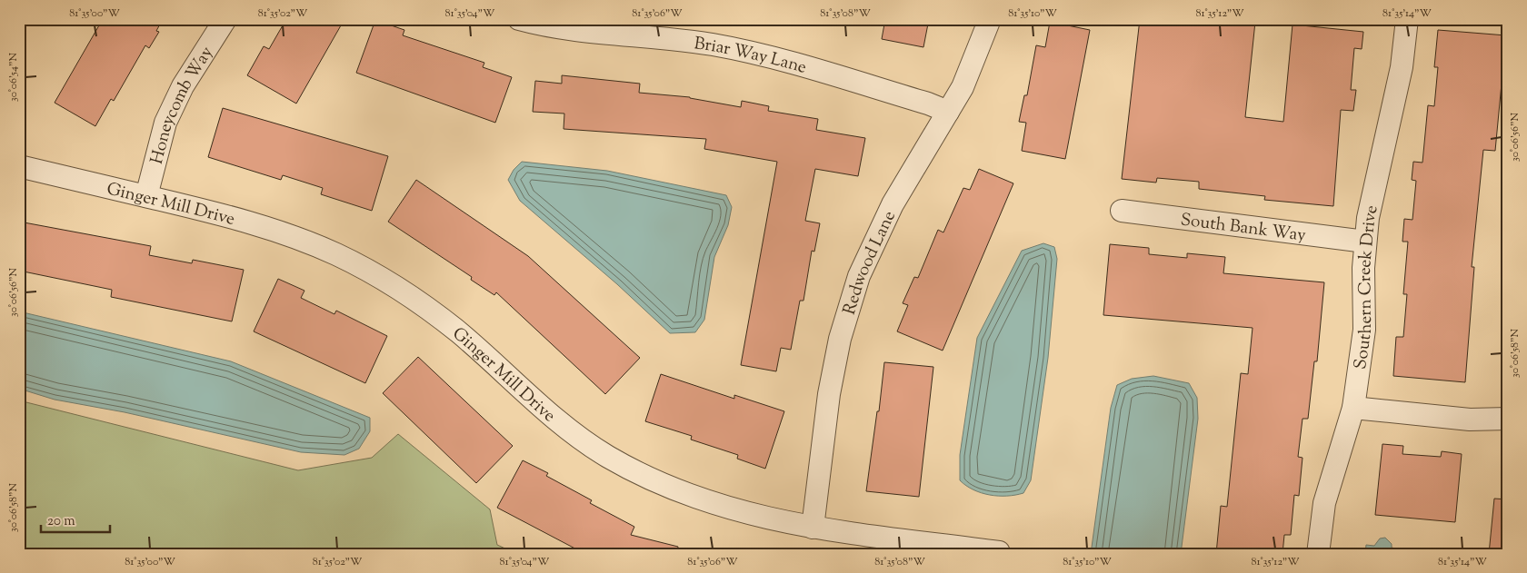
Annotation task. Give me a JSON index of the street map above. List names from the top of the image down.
{
  "streets": {
    "street": [
      "Briar Way Lane",
      "Honeycomb Way",
      "Ginger Mill Drive",
      "South Bank Way",
      "Redwood Lane",
      "Southern Creek Drive"
    ]
  },
  "crossings": [
    ["Briar Way Lane", "Redwood Lane"],
    ["Honeycomb Way", "Ginger Mill Drive"],
    ["Ginger Mill Drive", "Redwood Lane"],
    ["South Bank Way", "Southern Creek Drive"]
  ],
  "scale_bar": "20 m",
  "coordinates": [
    "81°35'00\"W",
    "81°35'02\"W",
    "81°35'04\"W",
    "81°35'06\"W",
    "81°35'08\"W",
    "81°35'10\"W",
    "81°35'12\"W",
    "81°35'14\"W",
    "30°06'54\"N",
    "30°06'56\"N",
    "30°06'58\"N"
  ]
}
